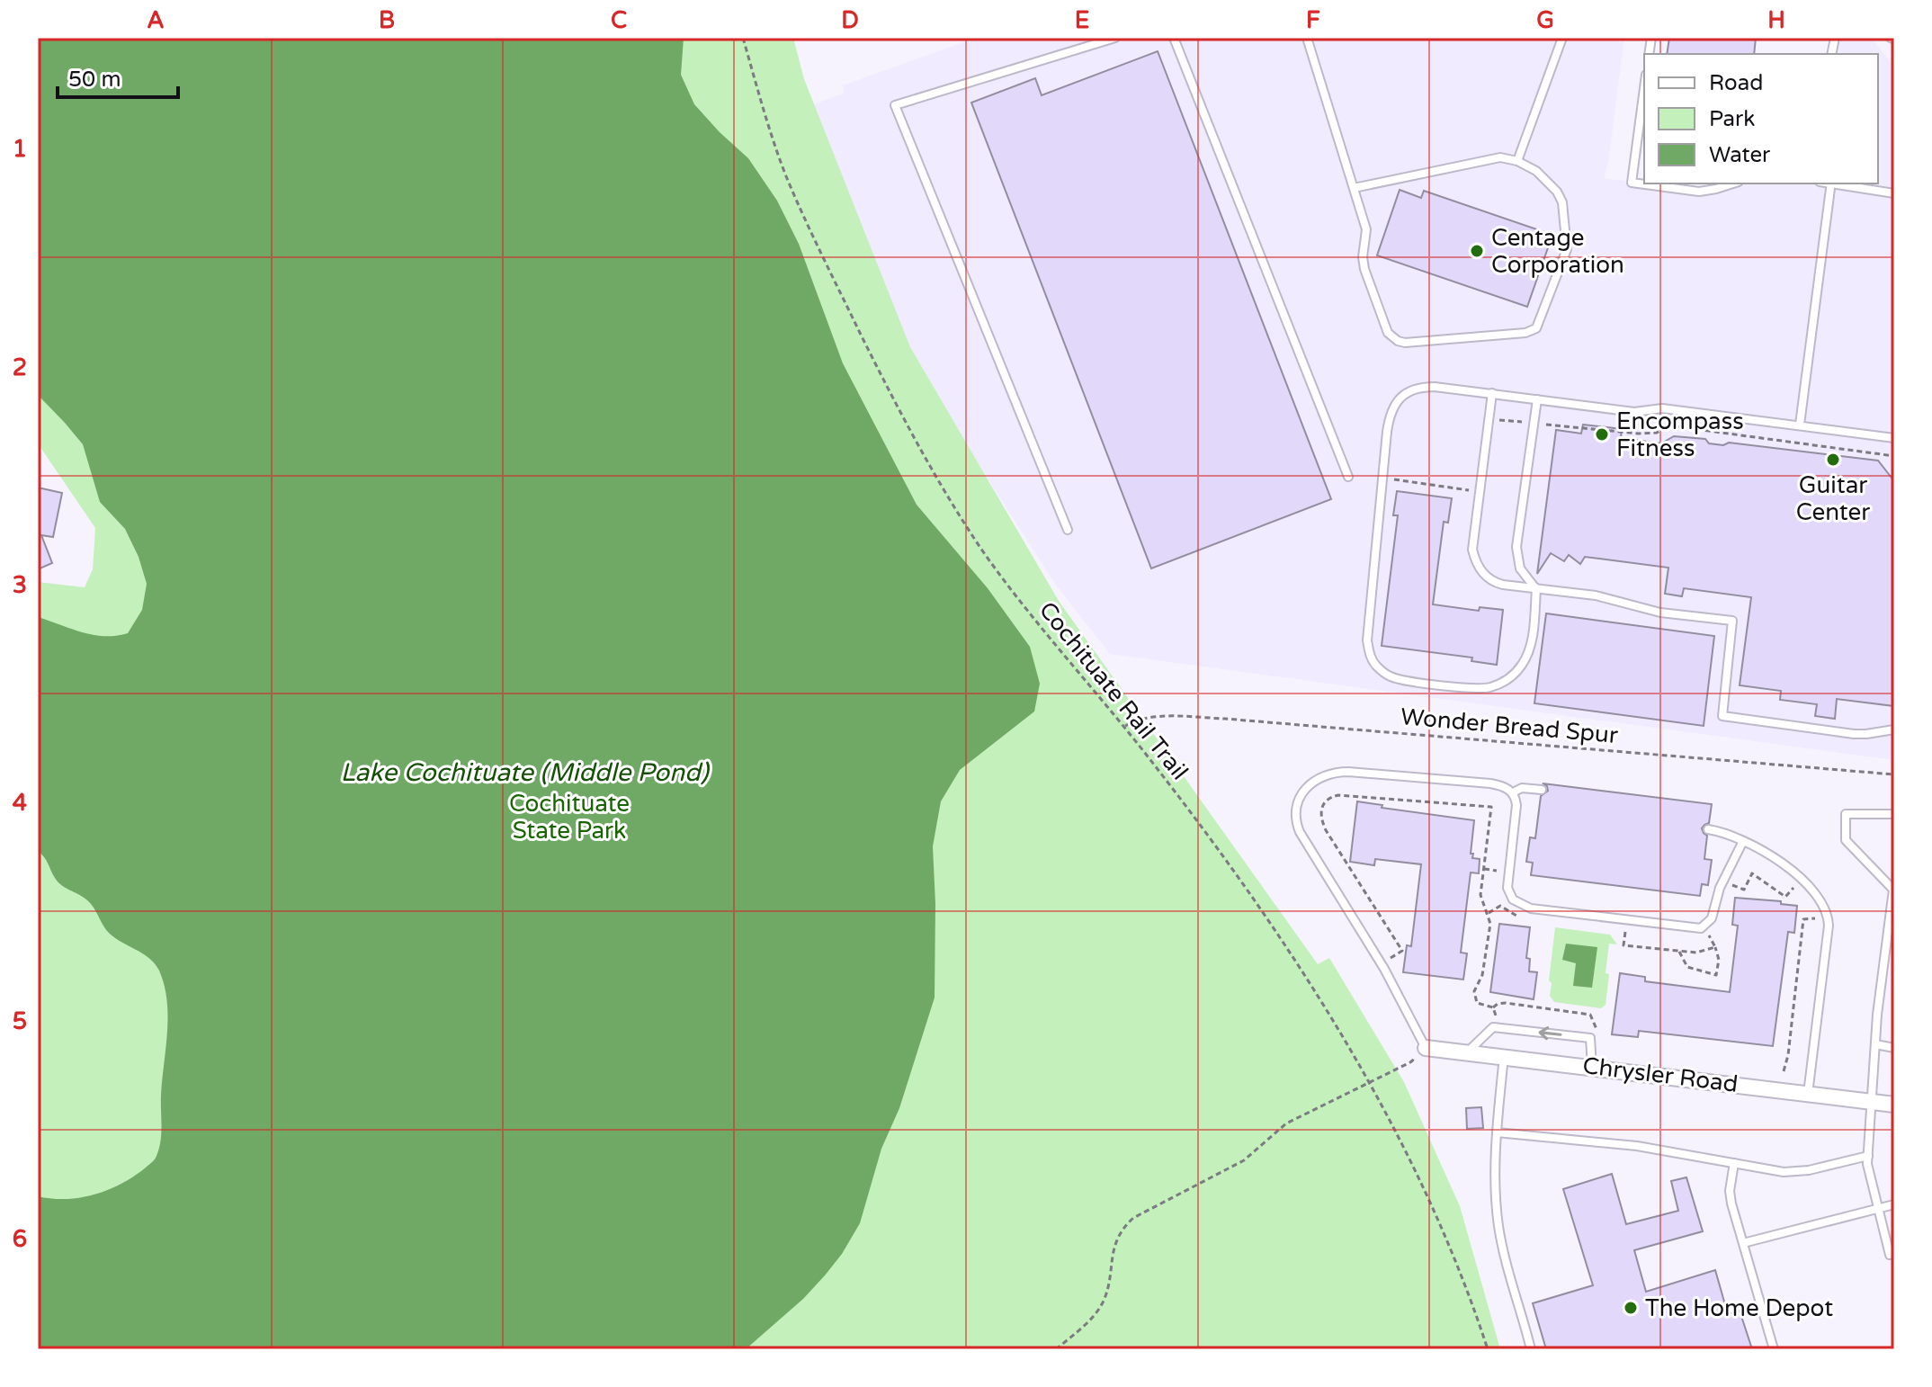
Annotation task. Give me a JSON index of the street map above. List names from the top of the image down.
{
  "streets": {
    "street": ["Chrysler Road"],
    "path": ["Cochituate Rail Trail", "Wonder Bread Spur"]
  },
  "crossings": [
    ["Cochituate Rail Trail", "Wonder Bread Spur"]
  ],
  "water": ["Lake Cochituate (Middle Pond)"],
  "parks": ["Cochituate State Park"],
  "places": [
    "Centage Corporation",
    "Encompass Fitness",
    "Guitar Center",
    "The Home Depot"
  ],
  "legend": ["Road", "Park", "Water"],
  "scale_bar": "50 m",
  "grid": {
    "columns": [
      "A",
      "B",
      "C",
      "D",
      "E",
      "F",
      "G",
      "H"
    ],
    "rows": [
      "1",
      "2",
      "3",
      "4",
      "5",
      "6"
    ]
  }
}
